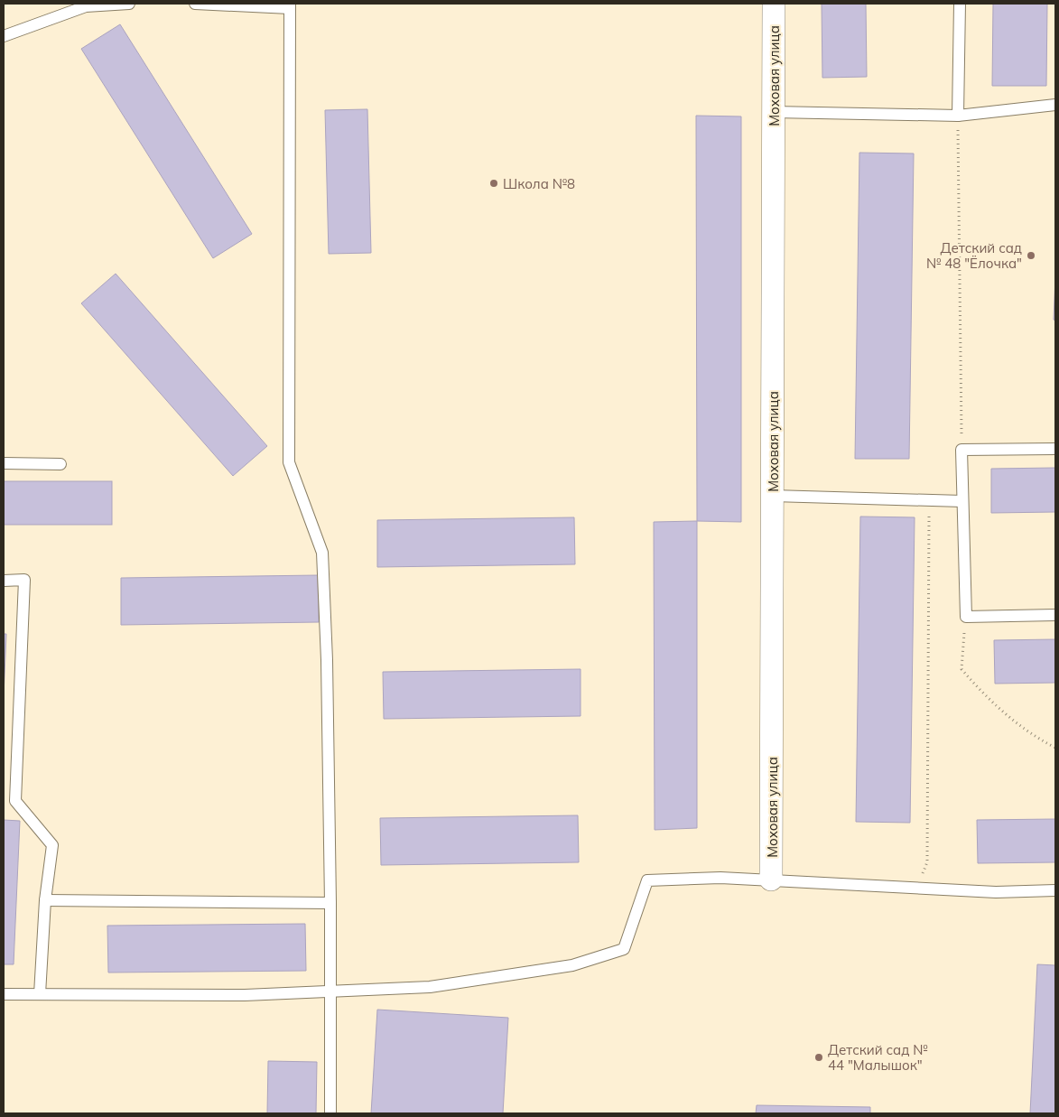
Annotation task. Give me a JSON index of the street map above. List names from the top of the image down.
{
  "streets": {
    "street": ["Моховая улица"]
  },
  "places": ["Школа №8", "Детский сад № 48 \"Ёлочка\"", "Детский сад № 44 \"Малышок\""]
}
